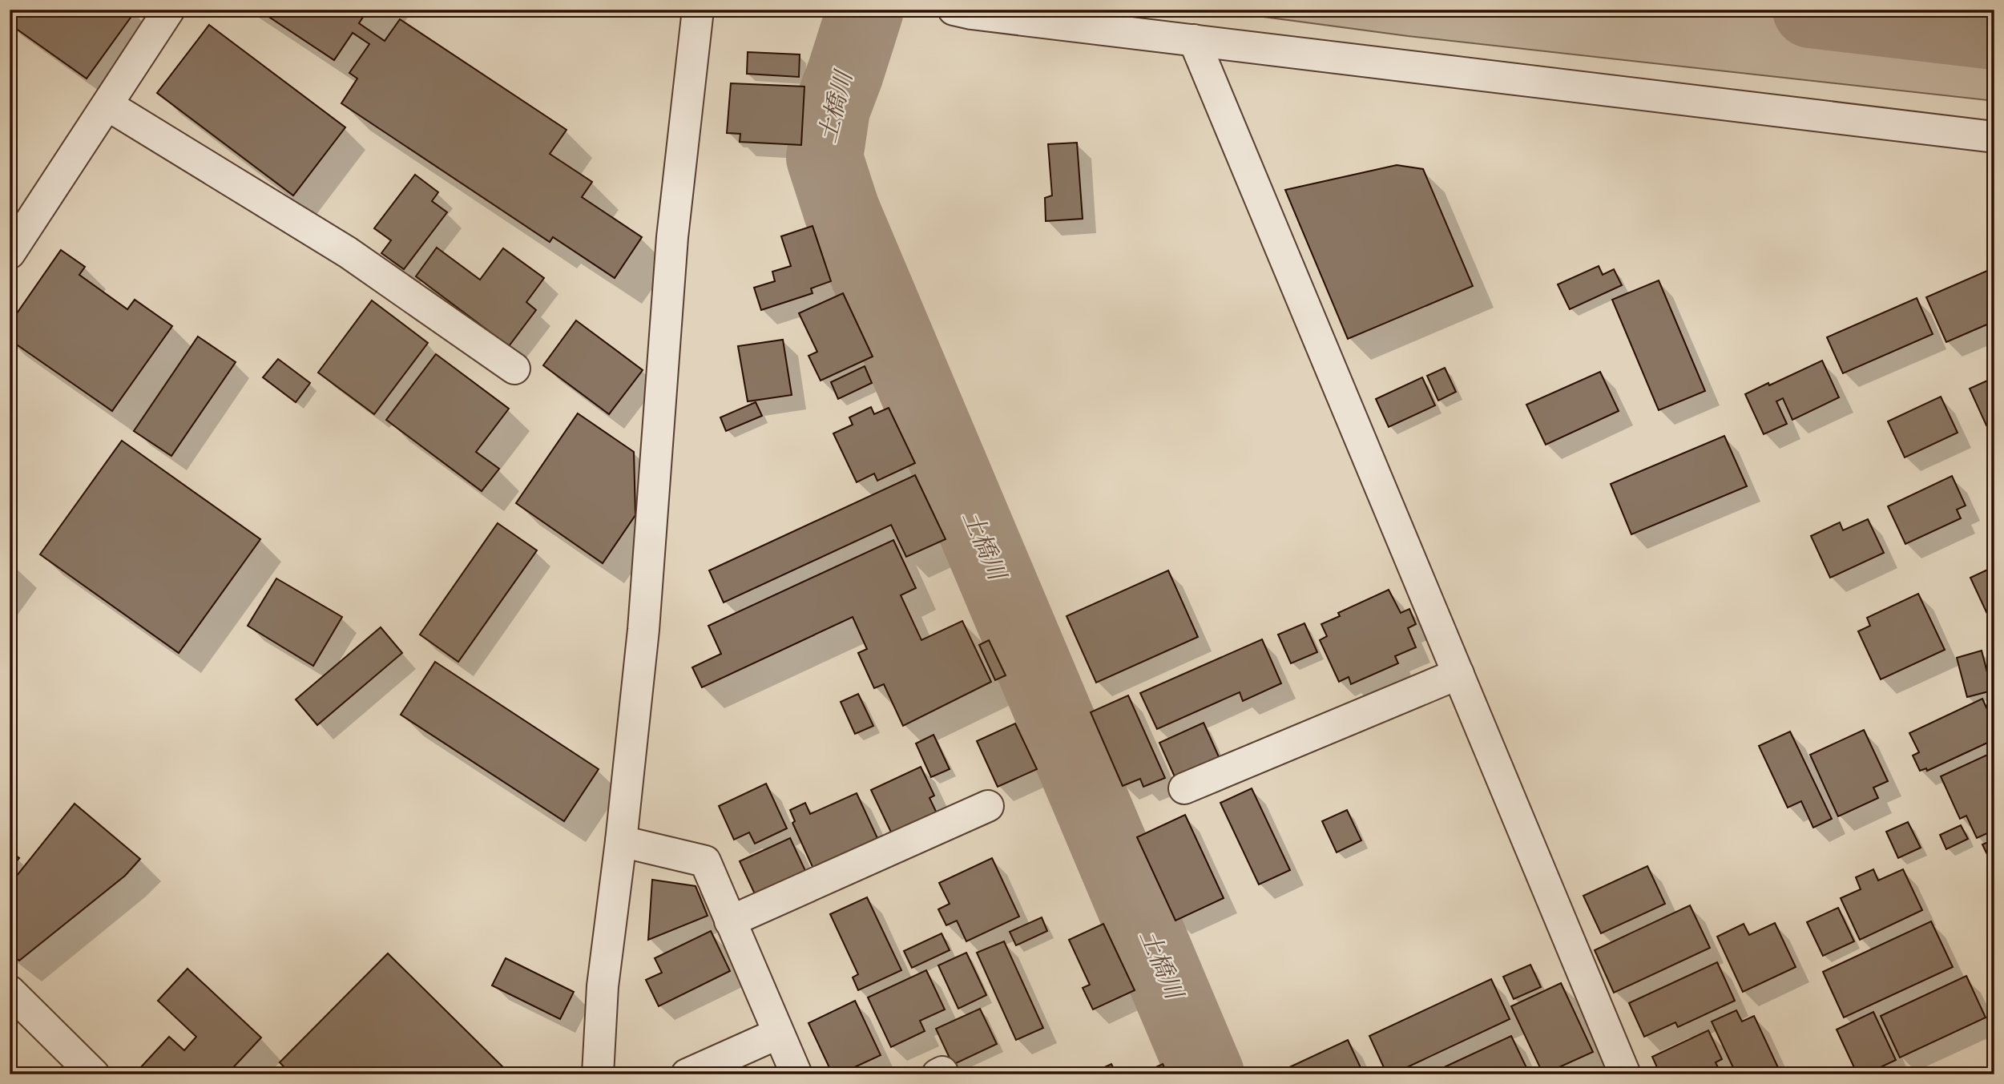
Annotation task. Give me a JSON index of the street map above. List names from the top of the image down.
{
  "water": ["土橋川"]
}
